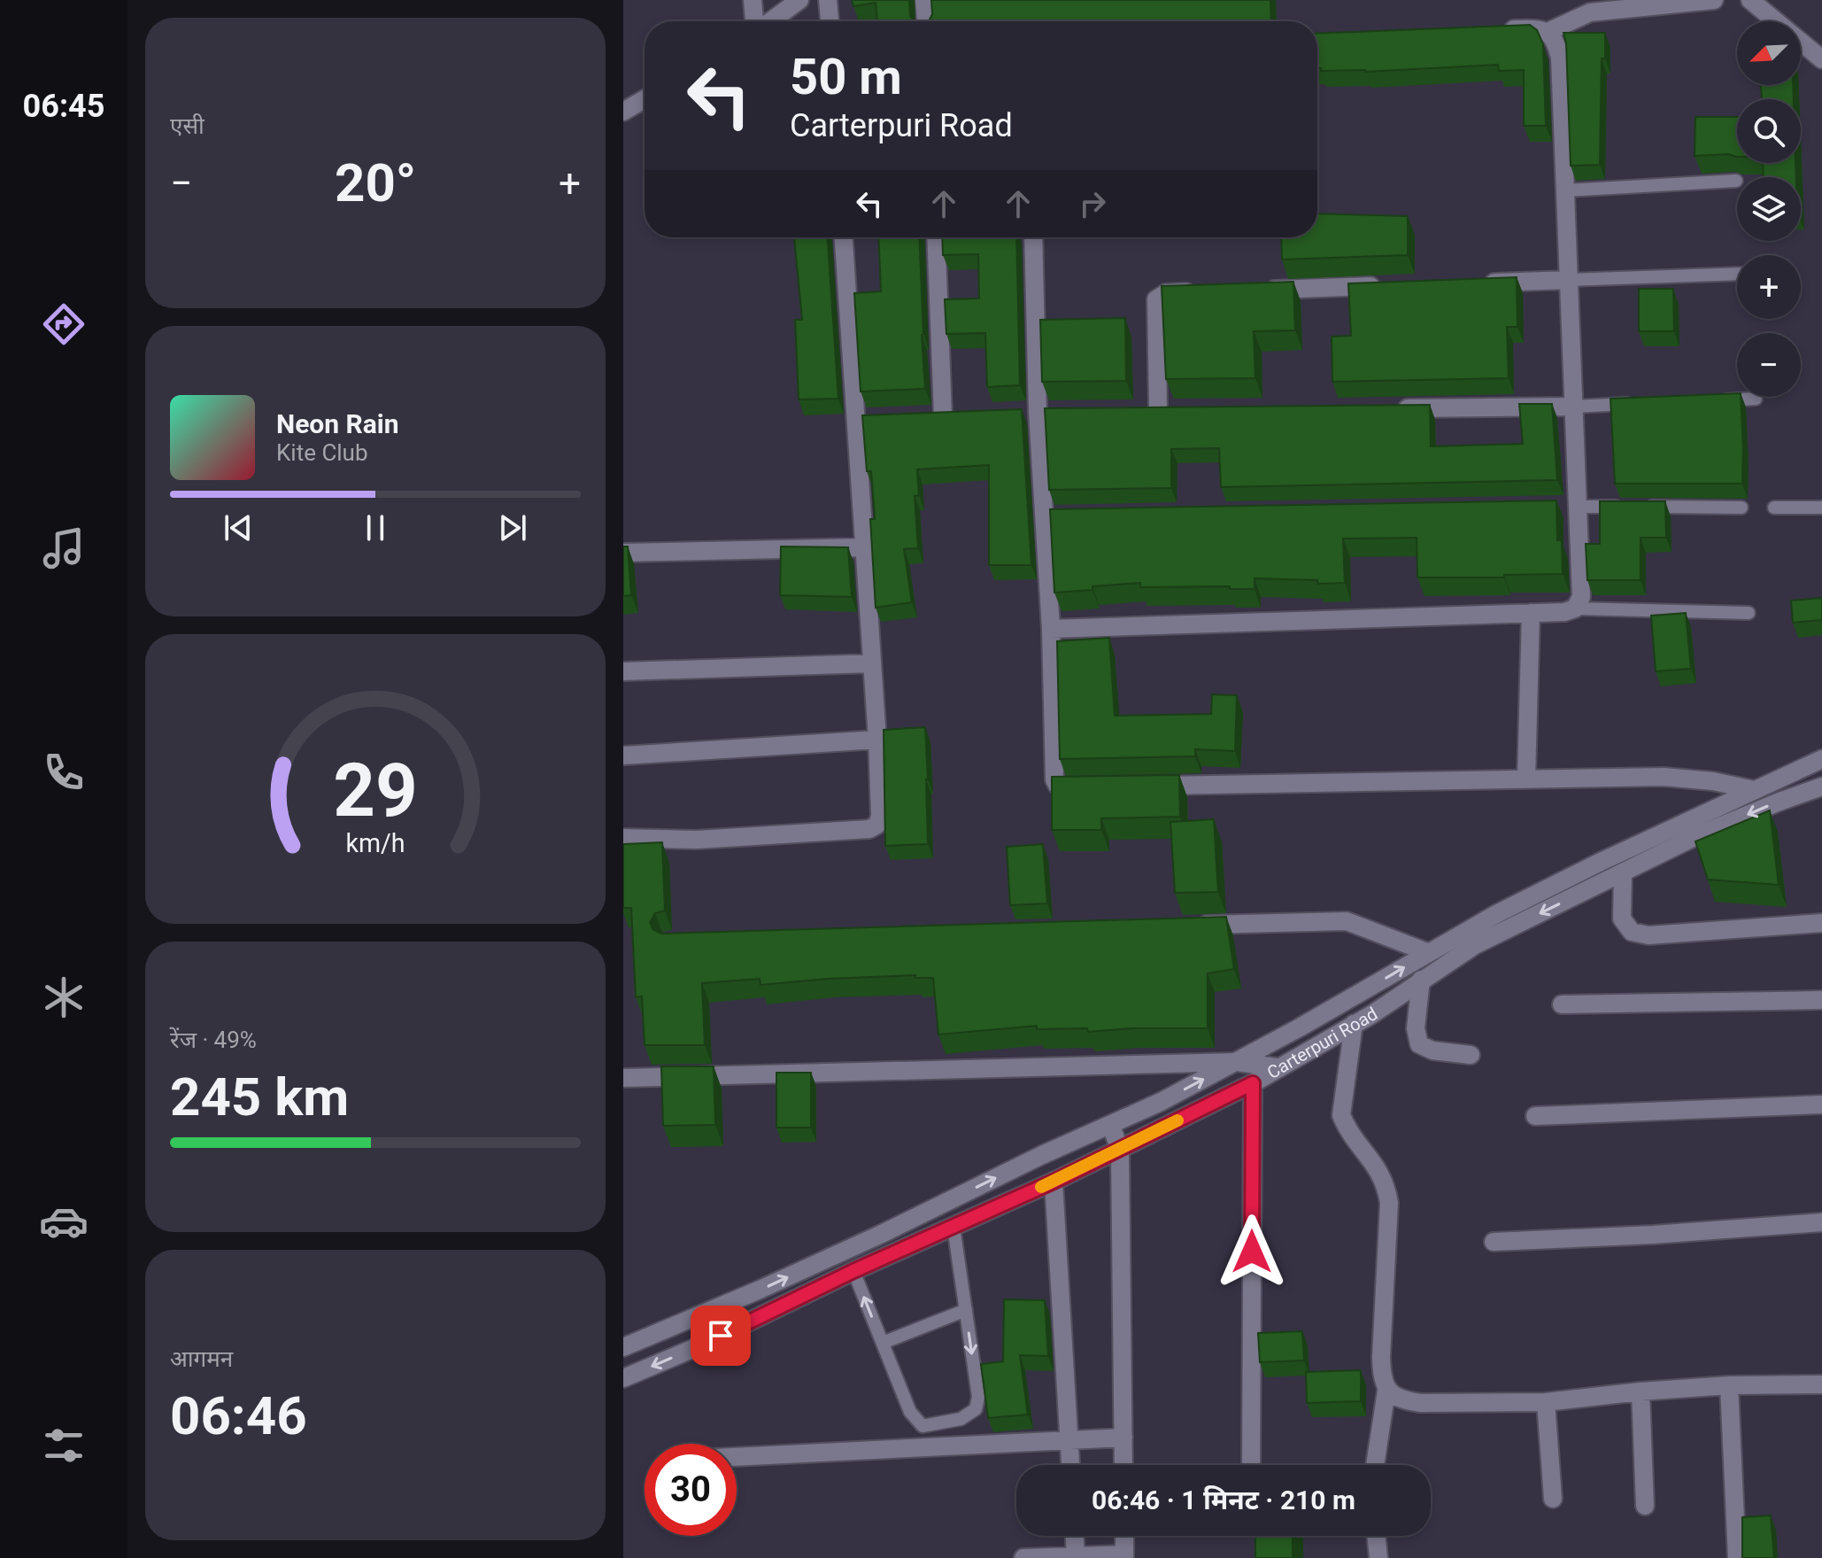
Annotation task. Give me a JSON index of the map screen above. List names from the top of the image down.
{
  "streets": {
    "street": ["Carterpuri Road"]
  },
  "north": "bottom left",
  "page": {
    "tabs": "06:45",
    "tile": [
      "एसी",
      ["रेंज · 49%", "245 km"],
      ["आगमन", "06:46"]
    ],
    "map_buttons": ["+", "−"],
    "turn": ["50 m", "Carterpuri Road"],
    "heat": ["−", "20°", "+"],
    "song": ["Neon Rain", "Kite Club"],
    "limit": "30",
    "trip": "06:46 · 1 मिनट · 210 m",
    "gauge": ["29", "km/h"]
  }
}
